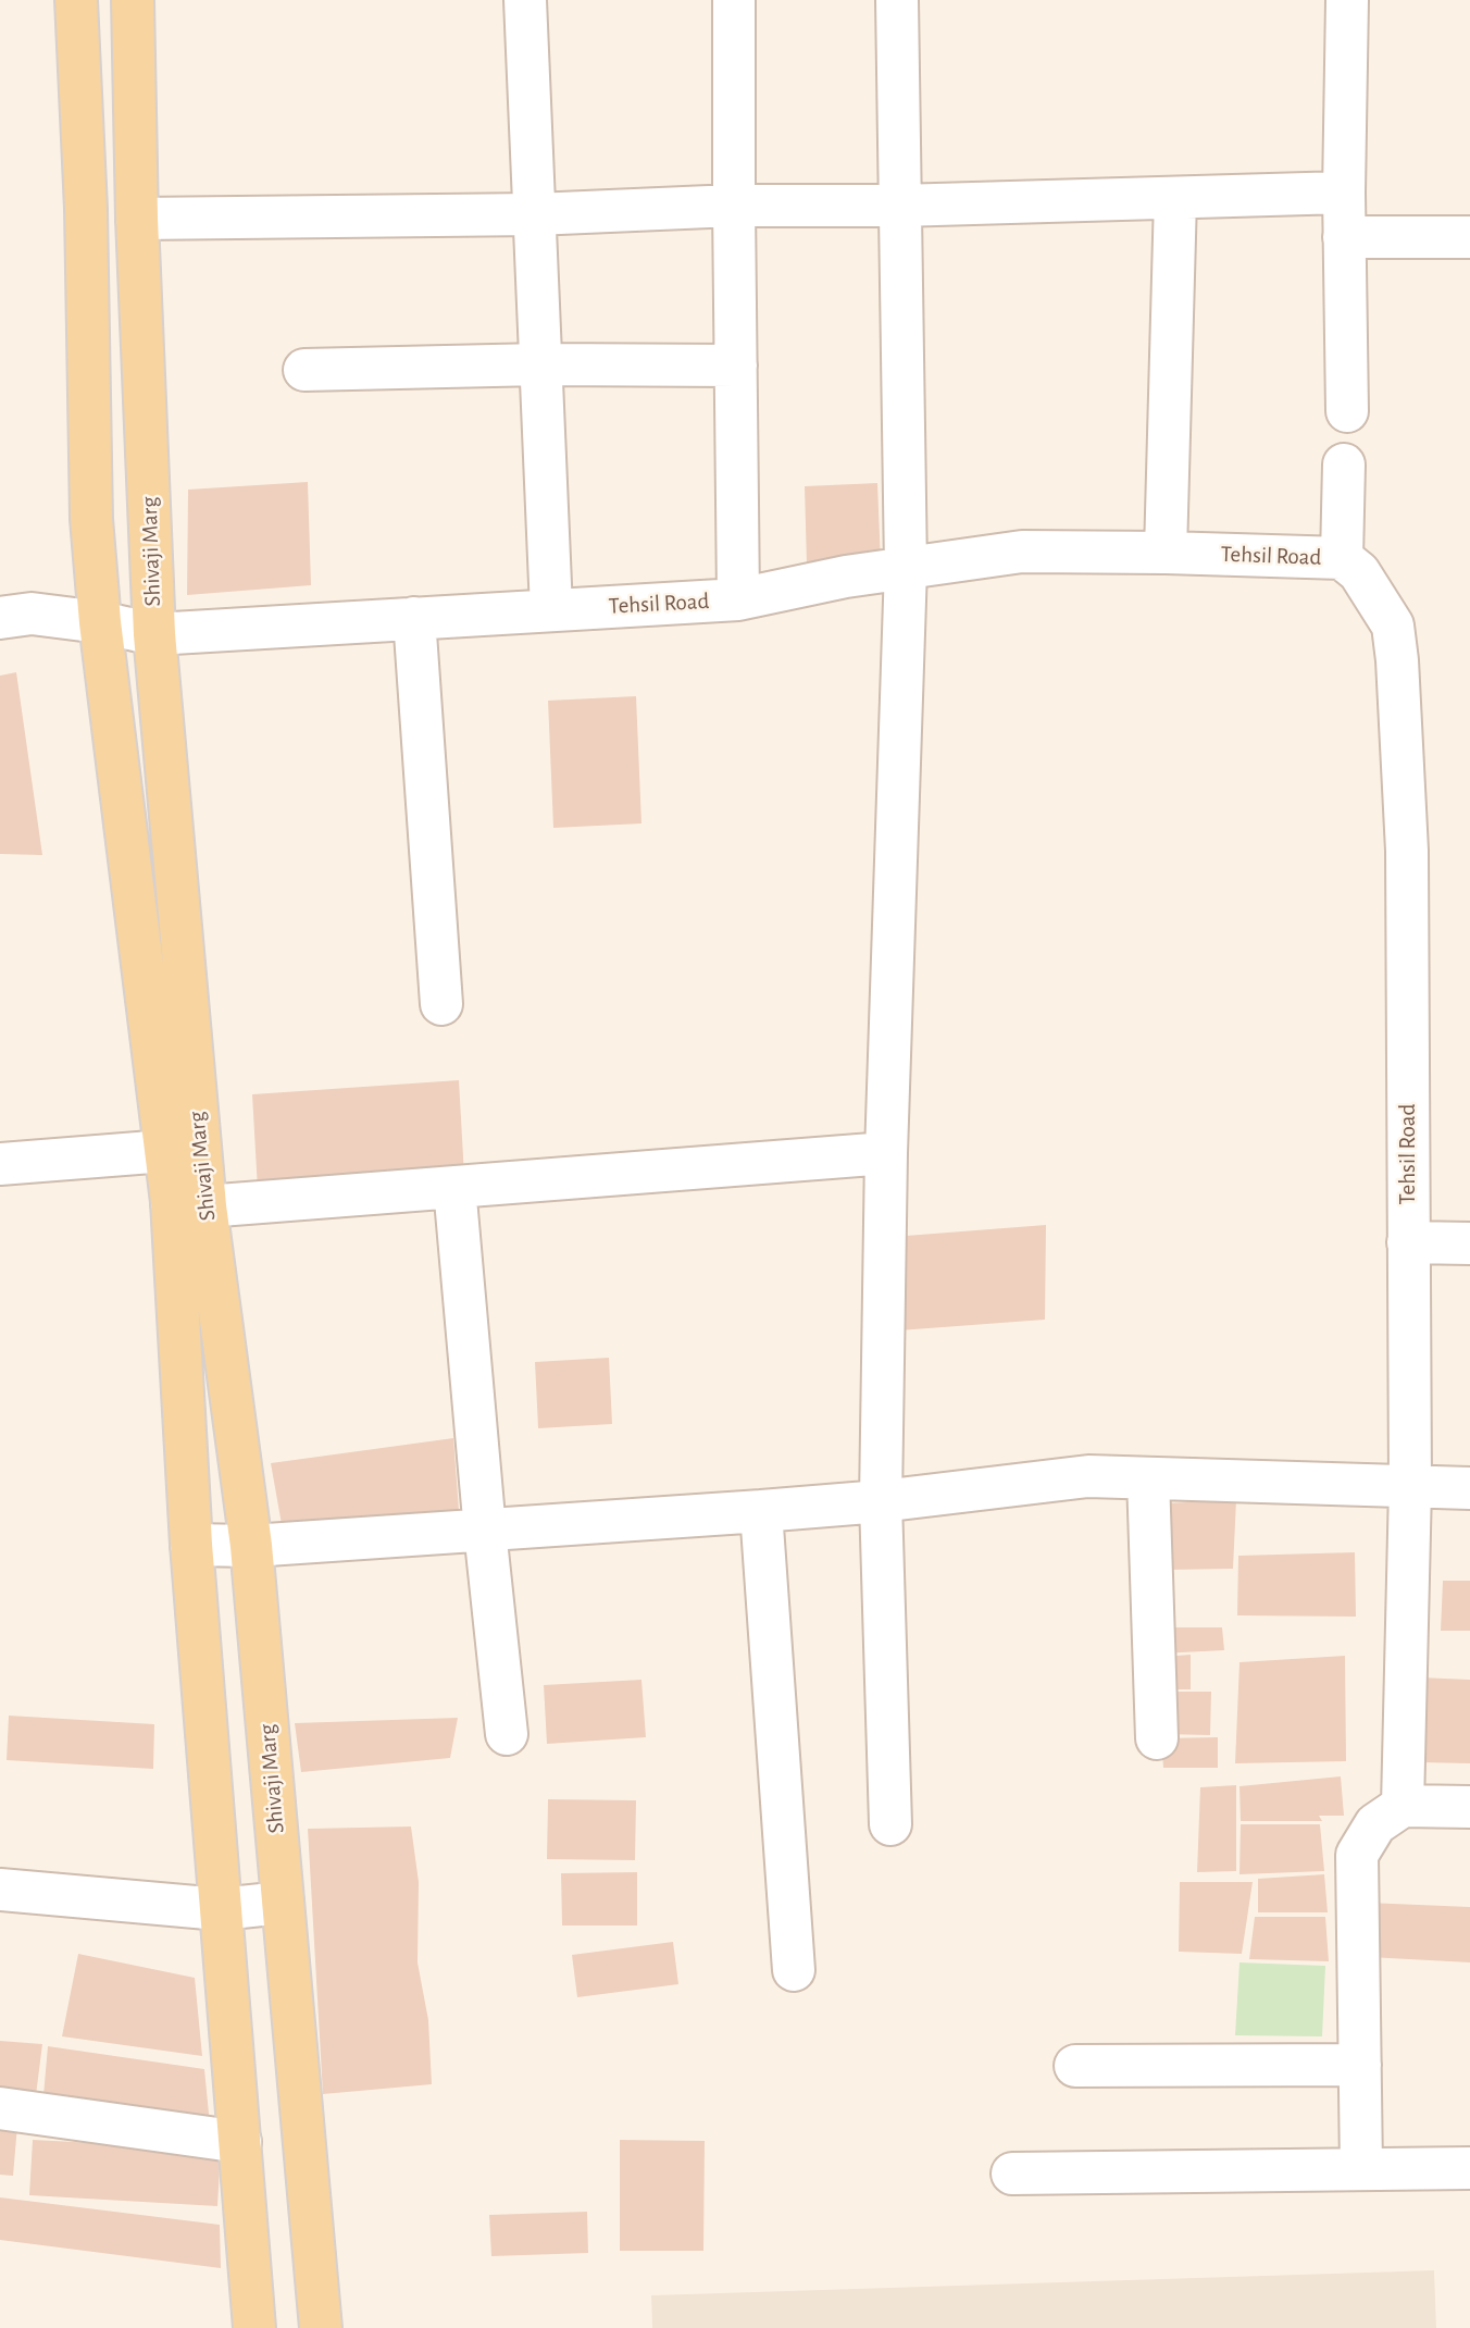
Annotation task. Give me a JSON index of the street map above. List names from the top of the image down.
{
  "streets": {
    "main road": ["Shivaji Marg"],
    "street": ["Tehsil Road"]
  },
  "crossings": [
    ["Shivaji Marg", "Tehsil Road"]
  ]
}
